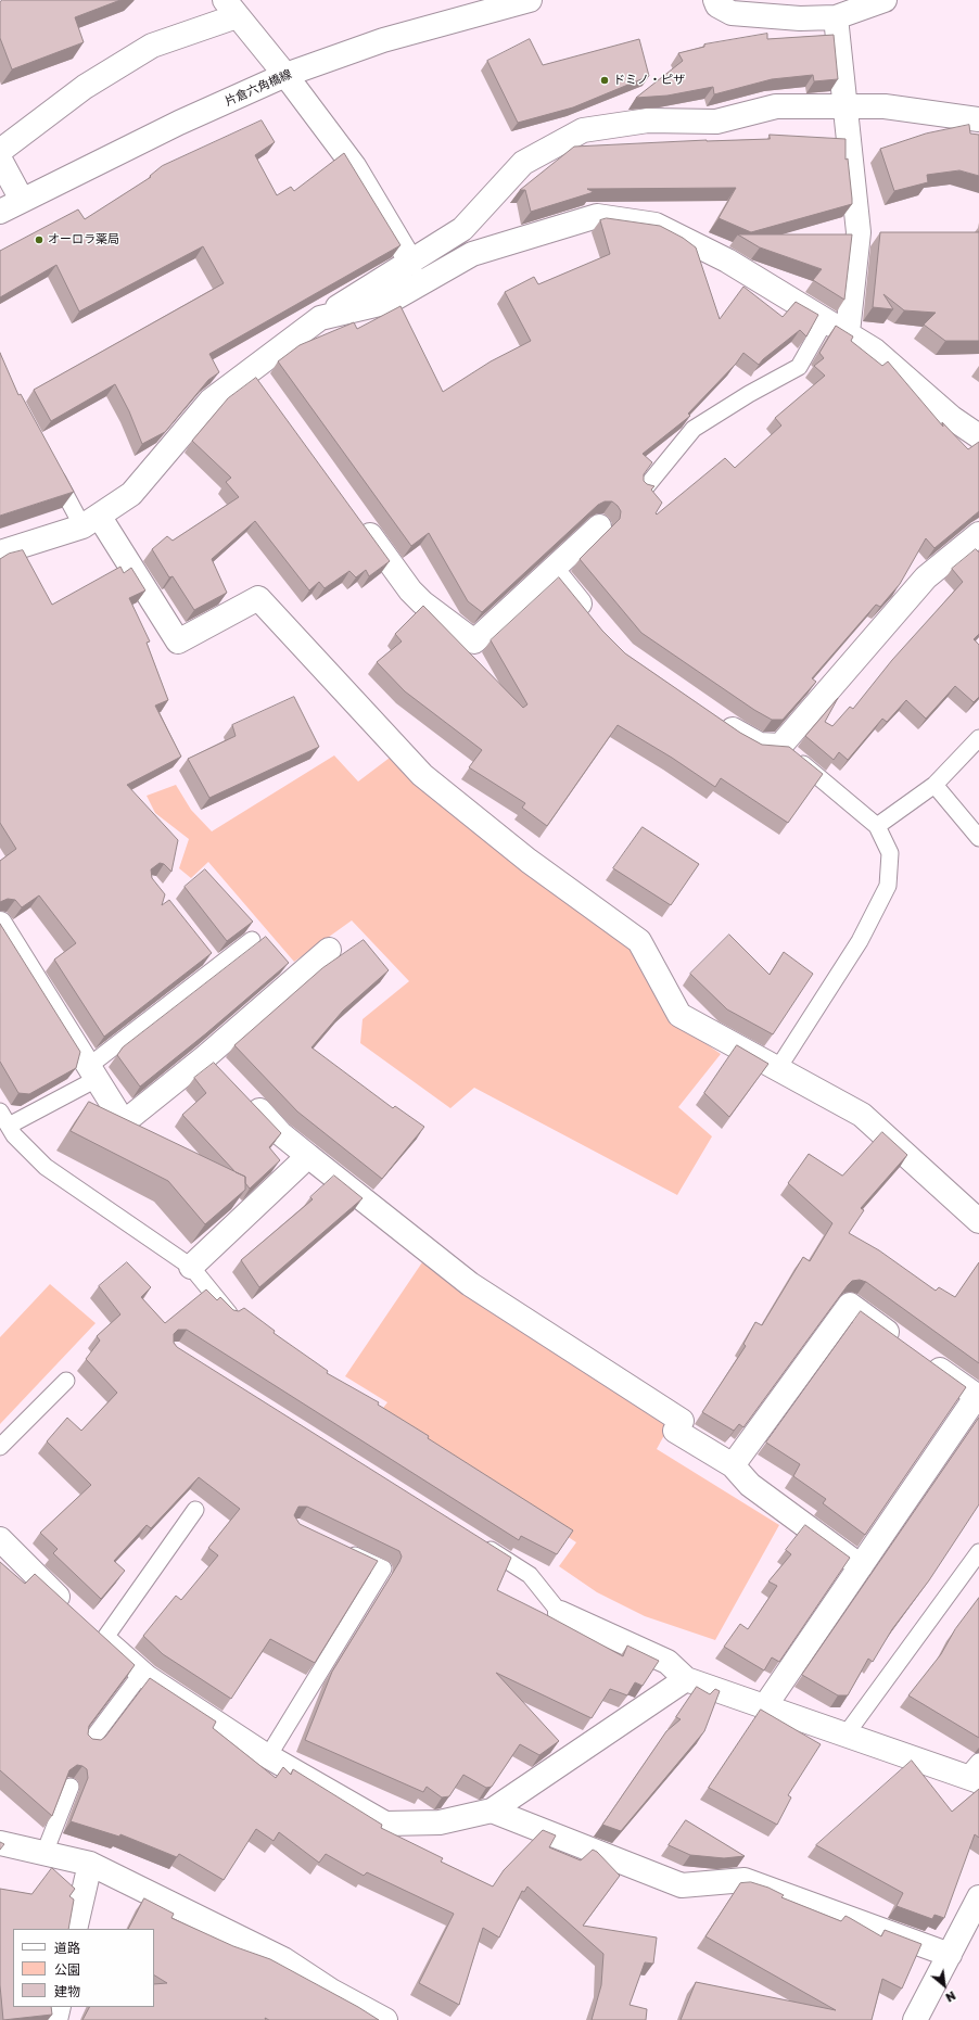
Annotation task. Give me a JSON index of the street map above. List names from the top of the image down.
{
  "streets": {
    "street": ["片倉六角橋線"]
  },
  "places": ["ドミノ・ピザ", "オーロラ薬局"],
  "legend": ["道路", "公園", "建物"],
  "north": "bottom right"
}
